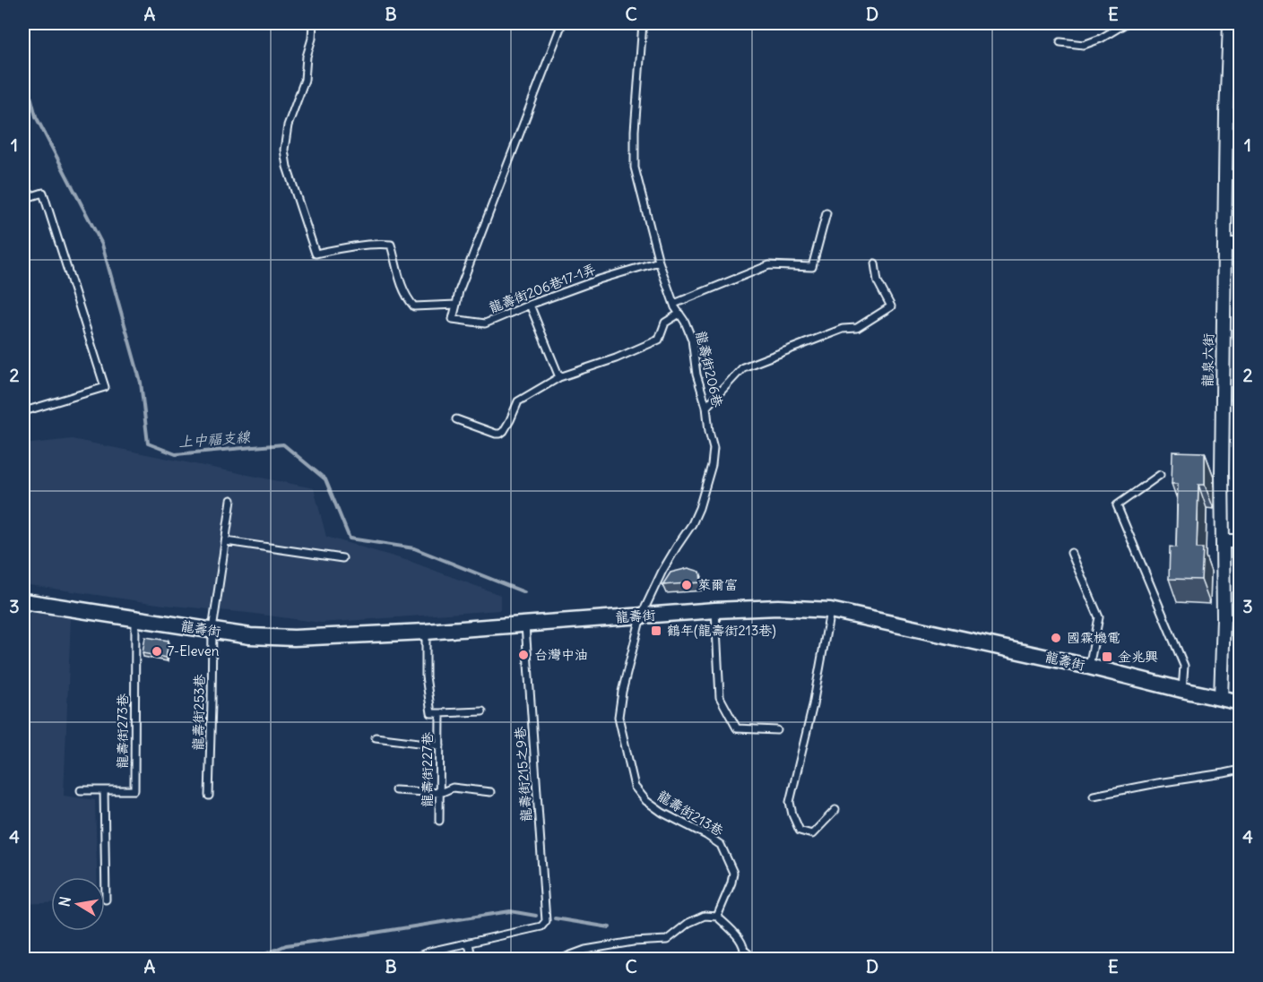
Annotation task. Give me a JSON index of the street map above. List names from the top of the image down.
{
  "streets": {
    "street": ["龍泉六街", "龍壽街"],
    "lane": [
      "龍壽街206巷17-1弄",
      "龍壽街206巷",
      "龍壽街253巷",
      "龍壽街273巷",
      "龍壽街227巷",
      "龍壽街215之9巷",
      "龍壽街213巷"
    ]
  },
  "crossings": [
    ["龍壽街206巷17-1弄", "龍壽街206巷"],
    ["龍泉六街", "龍壽街"],
    ["龍壽街206巷", "龍壽街"],
    ["龍壽街206巷", "龍壽街213巷"],
    ["龍壽街", "龍壽街253巷"],
    ["龍壽街", "龍壽街273巷"],
    ["龍壽街", "龍壽街227巷"],
    ["龍壽街", "龍壽街215之9巷"],
    ["龍壽街", "龍壽街213巷"]
  ],
  "water": ["上中福支線"],
  "places": {
    "other": [
      "萊爾富",
      "國霖機電",
      "7-Eleven",
      "台灣中油"
    ],
    "transit": ["鶴年(龍壽街213巷)", "金兆興"]
  },
  "north": "left",
  "grid": {
    "columns": [
      "A",
      "B",
      "C",
      "D",
      "E"
    ],
    "rows": [
      "1",
      "2",
      "3",
      "4"
    ]
  }
}
